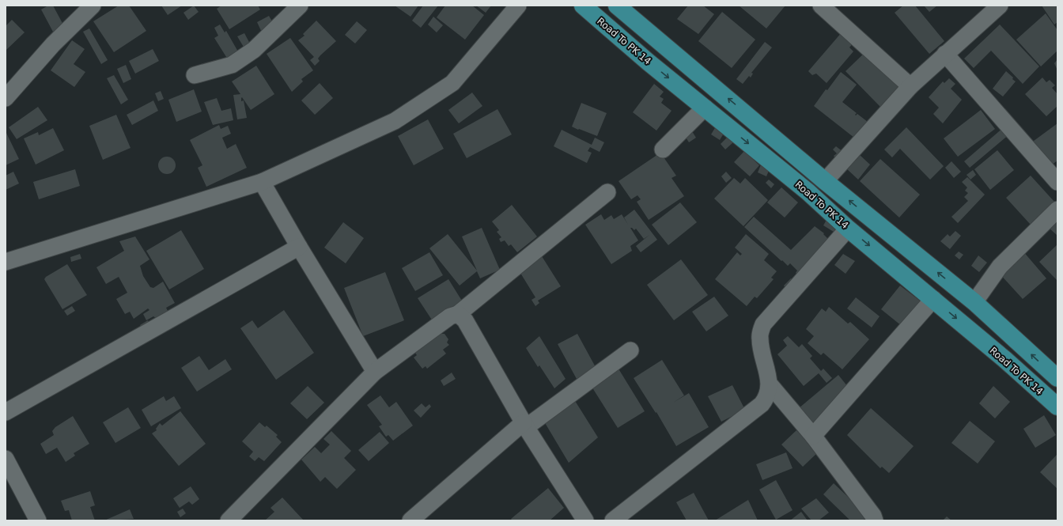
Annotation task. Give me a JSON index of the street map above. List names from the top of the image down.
{
  "streets": {
    "main road": ["Road To PK 14"]
  }
}
